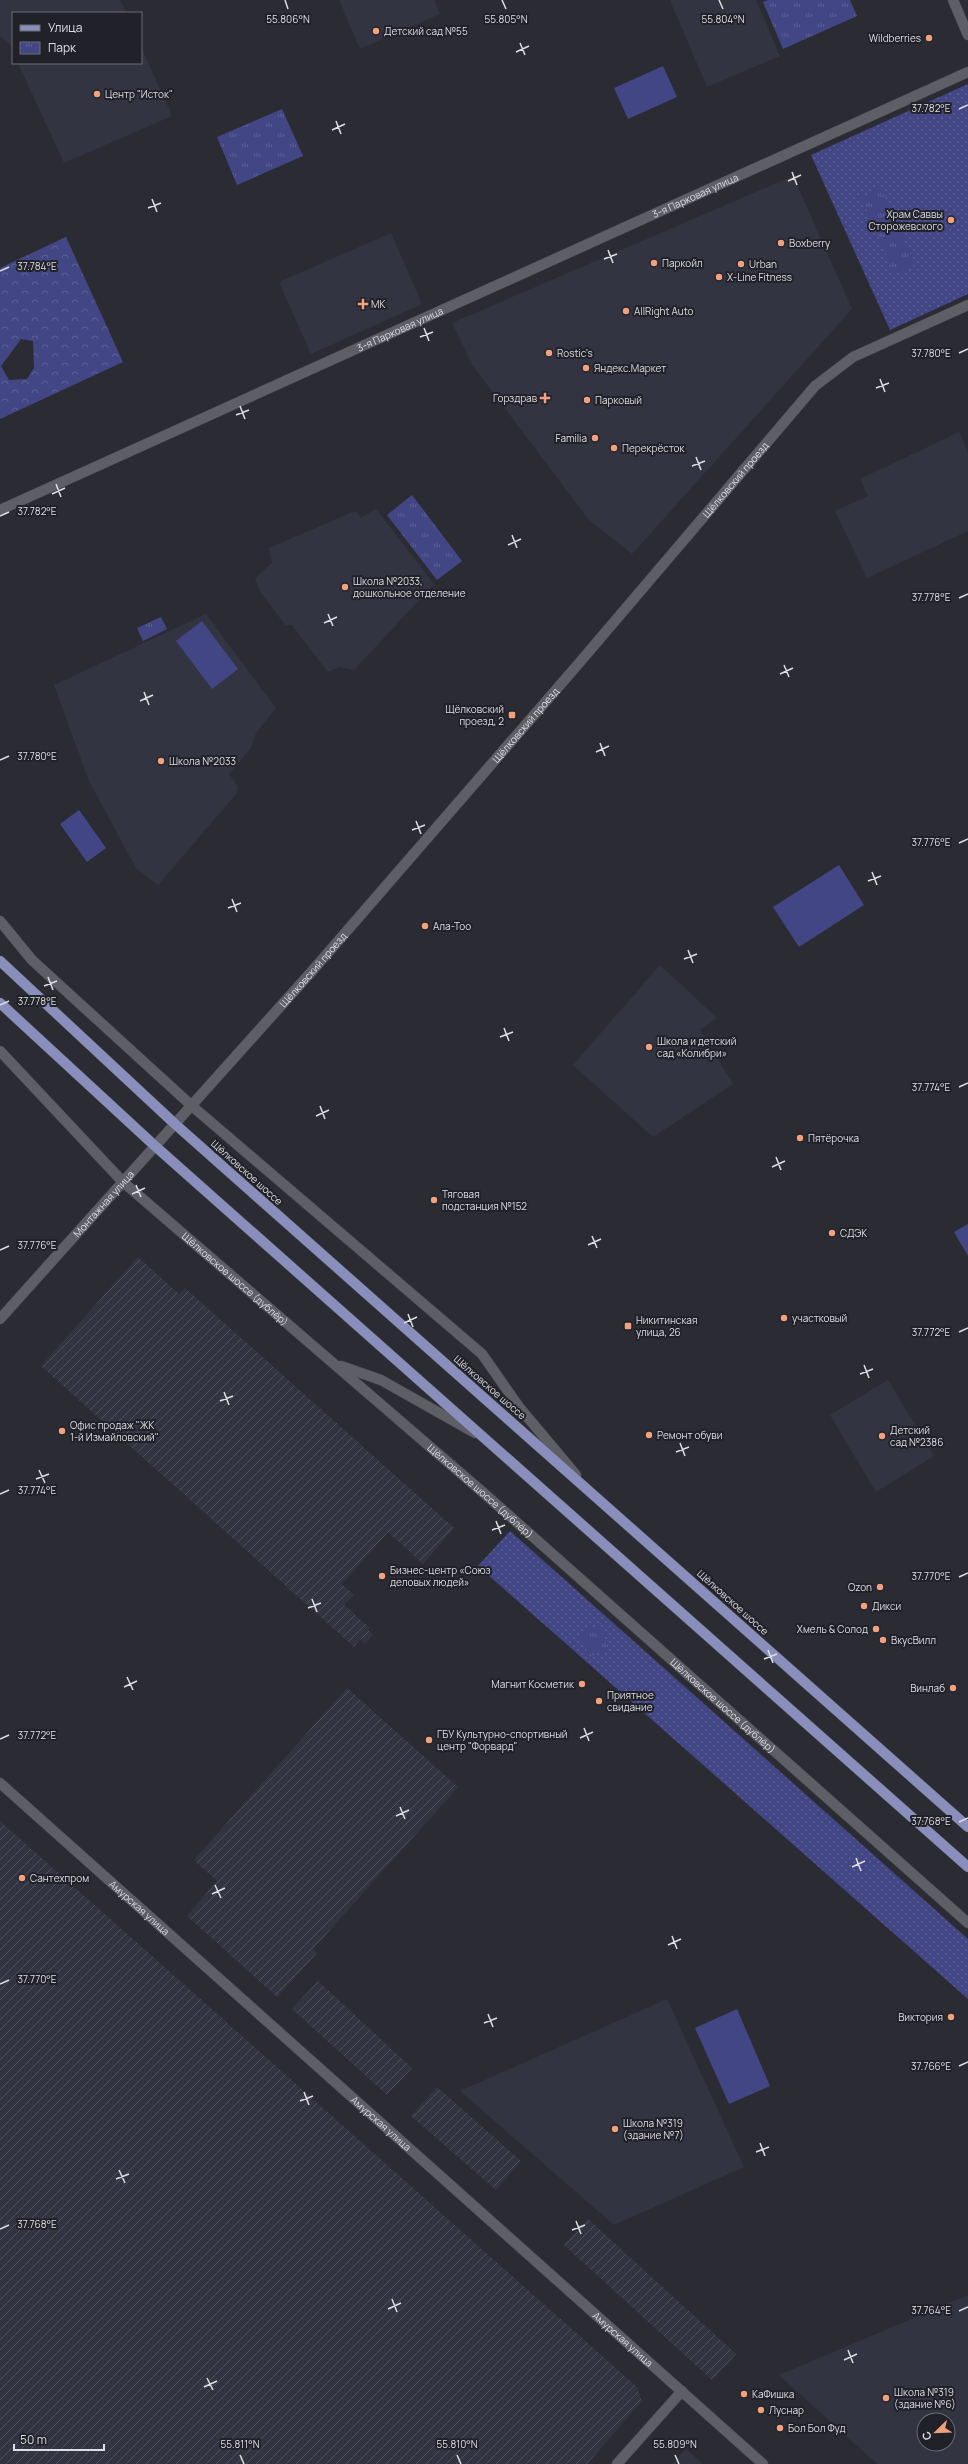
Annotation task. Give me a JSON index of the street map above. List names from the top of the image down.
{
  "streets": {
    "main road": ["Щёлковское шоссе"],
    "street": [
      "3-я Парковая улица",
      "Щёлковский проезд",
      "Монтажная улица",
      "Щёлковское шоссе (дублёр)",
      "Амурская улица"
    ]
  },
  "crossings": [
    ["Щёлковский проезд", "Щёлковское шоссе"],
    ["Щёлковский проезд", "Монтажная улица"],
    ["Щёлковское шоссе", "Монтажная улица"],
    ["Монтажная улица", "Щёлковское шоссе (дублёр)"]
  ],
  "places": {
    "other": [
      "Детский сад №55",
      "Wildberries",
      "Центр \"Исток\"",
      "Храм Саввы Сторожевского",
      "Boxberry",
      "Паркойл",
      "Urban",
      "X-Line Fitness",
      "AllRight Auto",
      "Rostic's",
      "Яндекс.Маркет",
      "Парковый",
      "Familia",
      "Перекрёсток",
      "Школа №2033, дошкольное отделение",
      "Школа №2033",
      "Ала-Тоо",
      "Школа и детский сад «Колибри»",
      "Пятёрочка",
      "Тяговая подстанция №152",
      "СДЭК",
      "участковый",
      "Офис продаж \"ЖК 1-й Измайловский\"",
      "Ремонт обуви",
      "Детский сад №2386",
      "Бизнес-центр «Союз деловых людей»",
      "Ozon",
      "Дикси",
      "Хмель & Солод",
      "ВкусВилл",
      "Магнит Косметик",
      "Винлаб",
      "Приятное свидание",
      "ГБУ Культурно-спортивный центр \"Форвард\"",
      "Сантехпром",
      "Виктория",
      "Школа №319 (здание №7)",
      "КаФишка",
      "Школа №319 (здание №6)",
      "Луснар",
      "Бол Бол Фуд"
    ],
    "health": ["МК", "Горздрав"],
    "transit": ["Щёлковский проезд, 2", "Никитинская улица, 26"]
  },
  "legend": ["Улица", "Парк"],
  "scale_bar": "50 m",
  "north": "bottom left",
  "coordinates": [
    "55.806°N",
    "55.805°N",
    "55.804°N",
    "37.782°E",
    "37.784°E",
    "37.780°E",
    "37.778°E",
    "37.776°E",
    "37.774°E",
    "37.772°E",
    "37.770°E",
    "37.768°E",
    "37.766°E",
    "37.764°E",
    "55.811°N",
    "55.810°N",
    "55.809°N"
  ]
}
